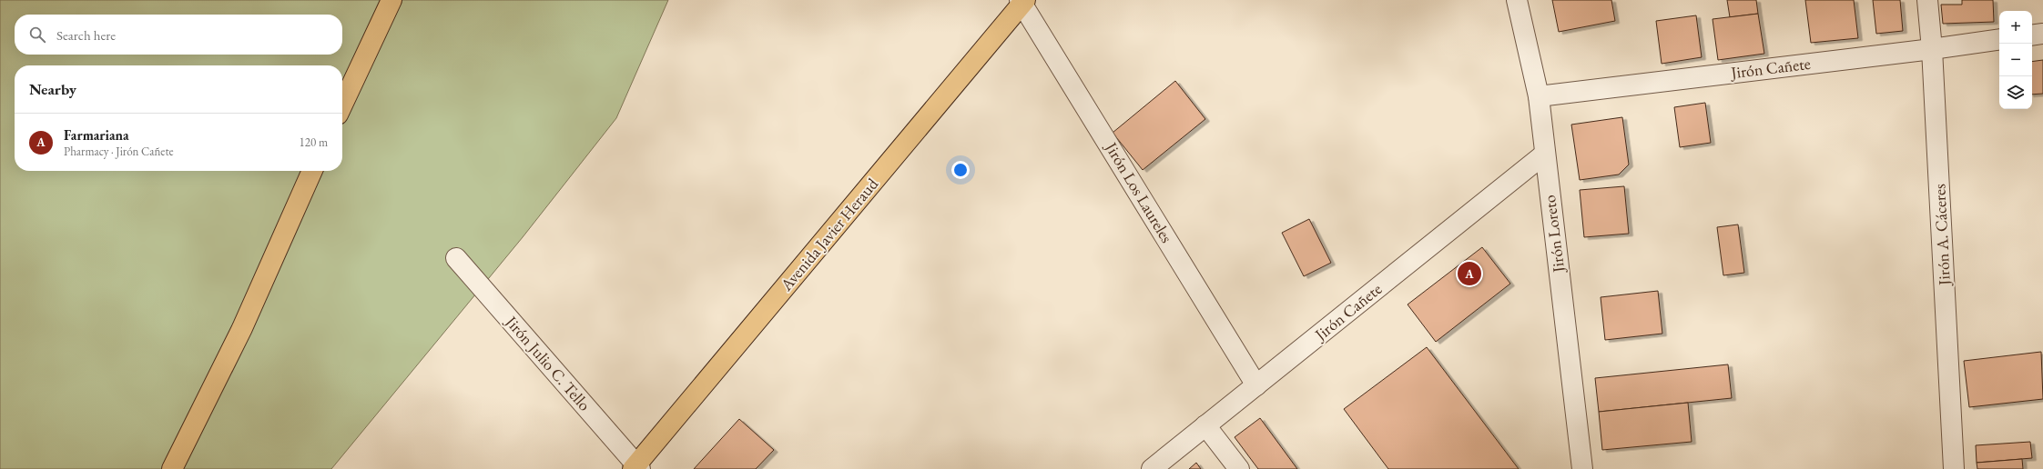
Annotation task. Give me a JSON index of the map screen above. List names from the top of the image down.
{
  "streets": {
    "main road": ["Avenida Javier Heraud"],
    "street": [
      "Jirón Cañete",
      "Jirón Los Laureles",
      "Jirón Loreto",
      "Jirón A. Cáceres",
      "Jirón Julio C. Tello"
    ]
  },
  "crossings": [
    ["Jirón Cañete", "Jirón Los Laureles"],
    ["Jirón Cañete", "Jirón Loreto"],
    ["Jirón Cañete", "Jirón A. Cáceres"],
    ["Jirón Los Laureles", "Avenida Javier Heraud"],
    ["Avenida Javier Heraud", "Jirón Julio C. Tello"]
  ],
  "page": {
    "map_buttons": ["+", "−"],
    "search": "Search here",
    "heading": "Nearby",
    "list": [
      {
        "mark": "A",
        "name": "Farmariana",
        "note": "Pharmacy · Jirón Cañete",
        "value": "120 m"
      }
    ],
    "pins": "A"
  }
}
